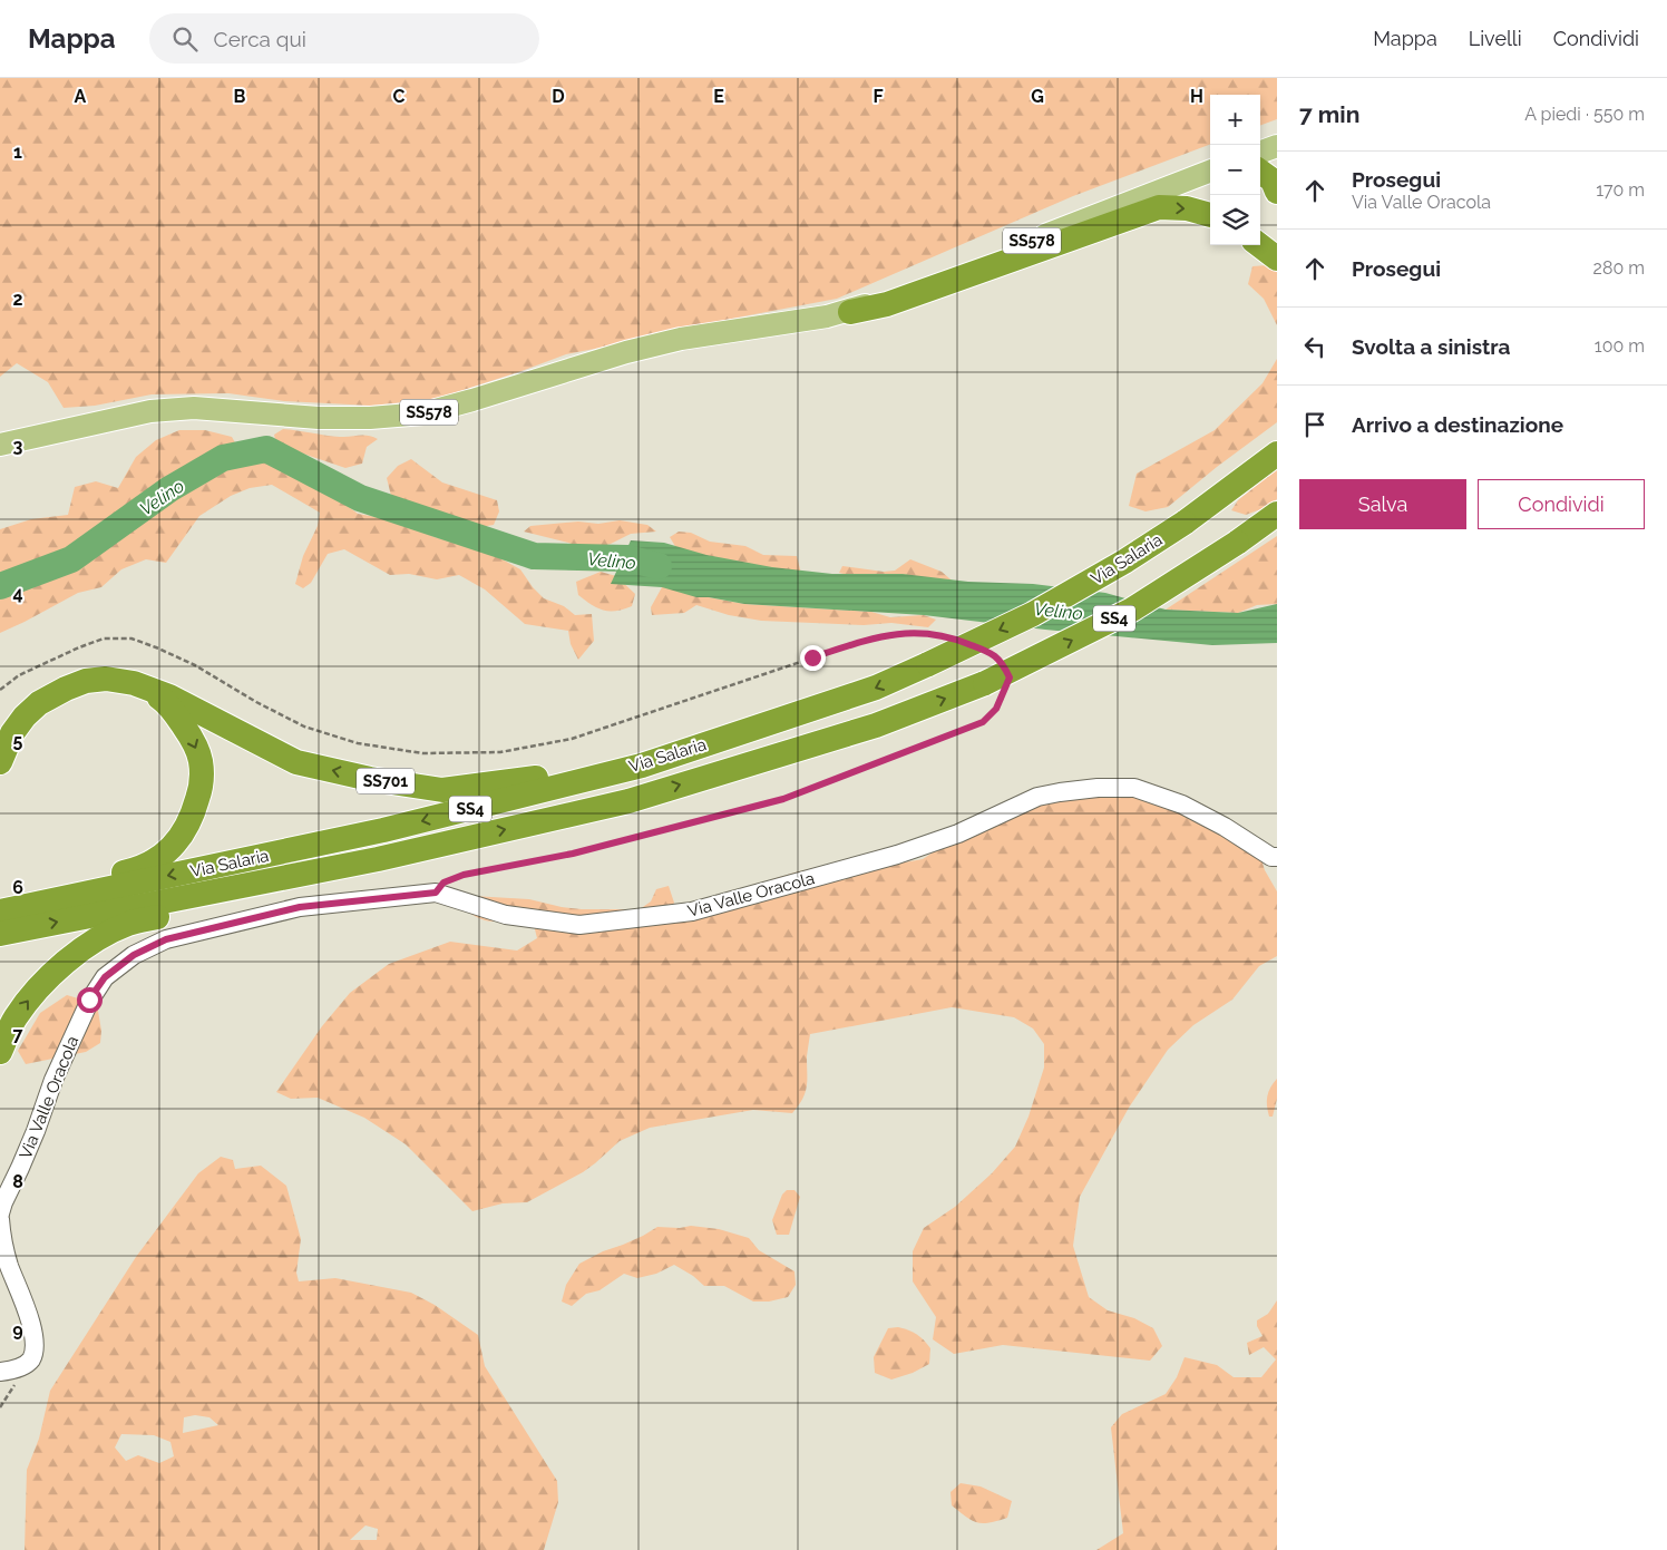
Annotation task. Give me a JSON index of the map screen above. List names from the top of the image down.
{
  "streets": {
    "highway": ["Via Salaria", "SS4", "SS701"],
    "main road": ["SS578"],
    "street": ["Via Valle Oracola"]
  },
  "crossings": [
    ["Via Salaria", "SS701"]
  ],
  "water": ["Velino"],
  "page": {
    "header": "Mappa",
    "search": "Cerca qui",
    "nav": ["Mappa", "Livelli", "Condividi"],
    "heading": ["7 min", "A piedi · 550 m"],
    "map_buttons": ["+", "−"],
    "list": [
      ["Prosegui", "Via Valle Oracola", "170 m"],
      ["Prosegui", "280 m"],
      ["Svolta a sinistra", "100 m"],
      "Arrivo a destinazione"
    ],
    "buttons": ["Salva", "Condividi"]
  },
  "grid": {
    "columns": [
      "A",
      "B",
      "C",
      "D",
      "E",
      "F",
      "G",
      "H"
    ],
    "rows": [
      "1",
      "2",
      "3",
      "4",
      "5",
      "6",
      "7",
      "8",
      "9"
    ]
  }
}
